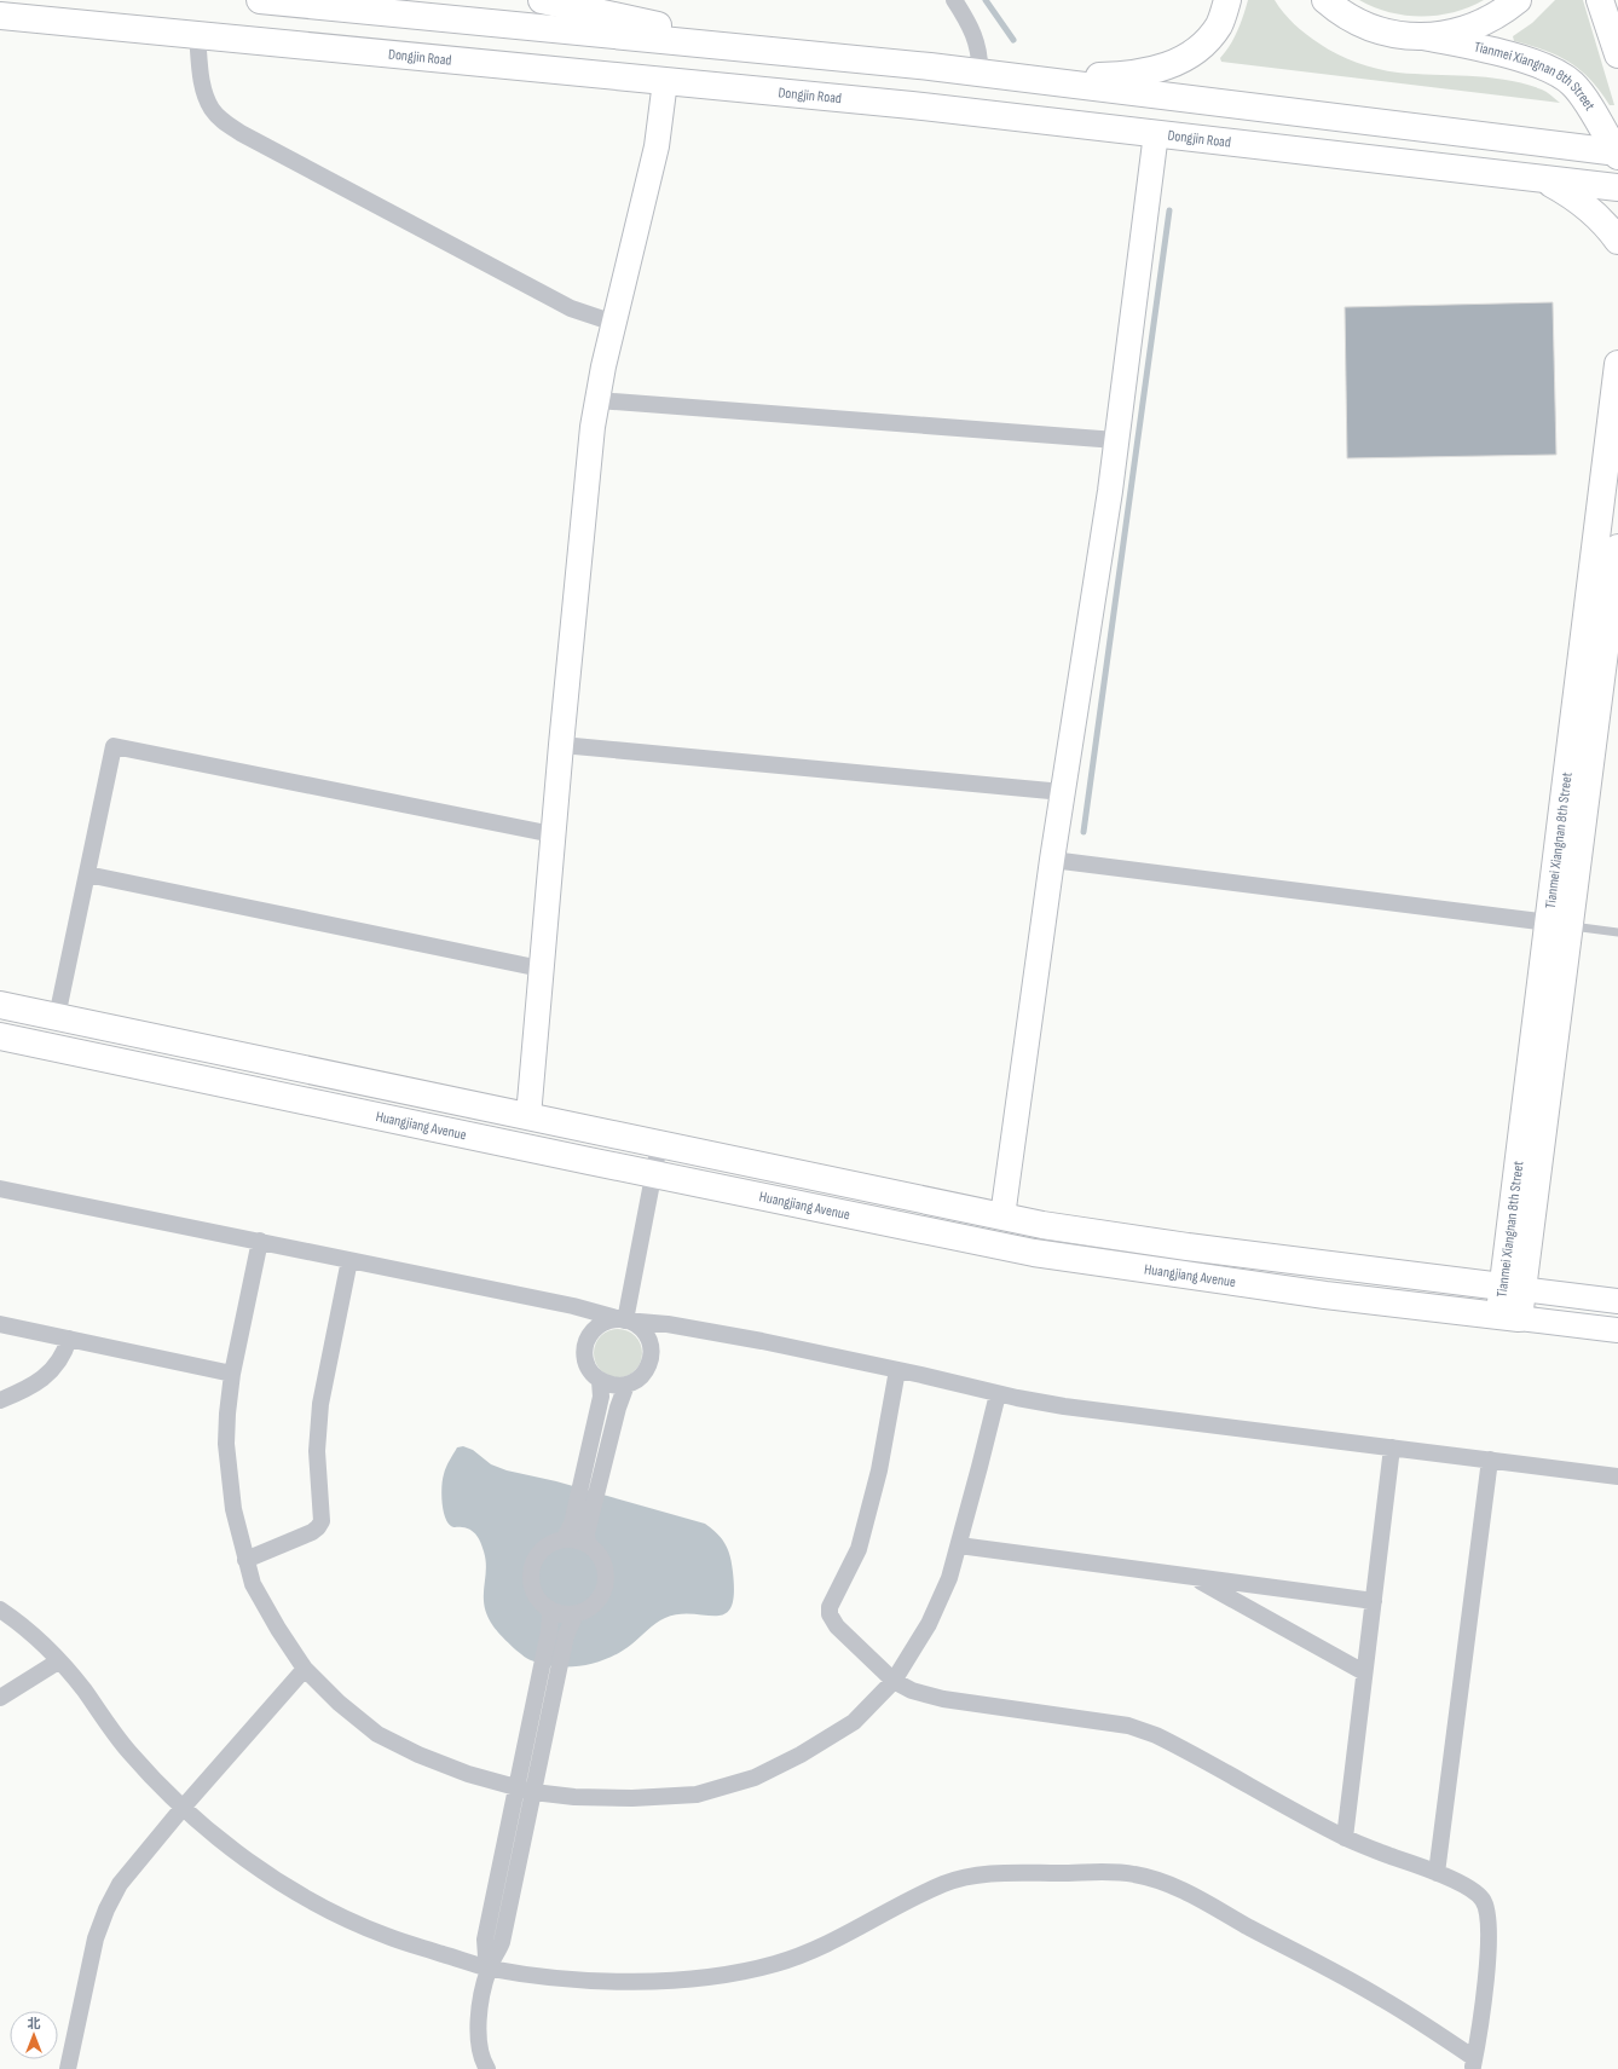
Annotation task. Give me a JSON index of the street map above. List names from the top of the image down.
{
  "streets": {
    "main road": ["Dongjin Road", "Tianmei Xiangnan 8th Street", "Huangjiang Avenue"]
  },
  "crossings": [
    ["Tianmei Xiangnan 8th Street", "Huangjiang Avenue"]
  ],
  "north": "top"
}
